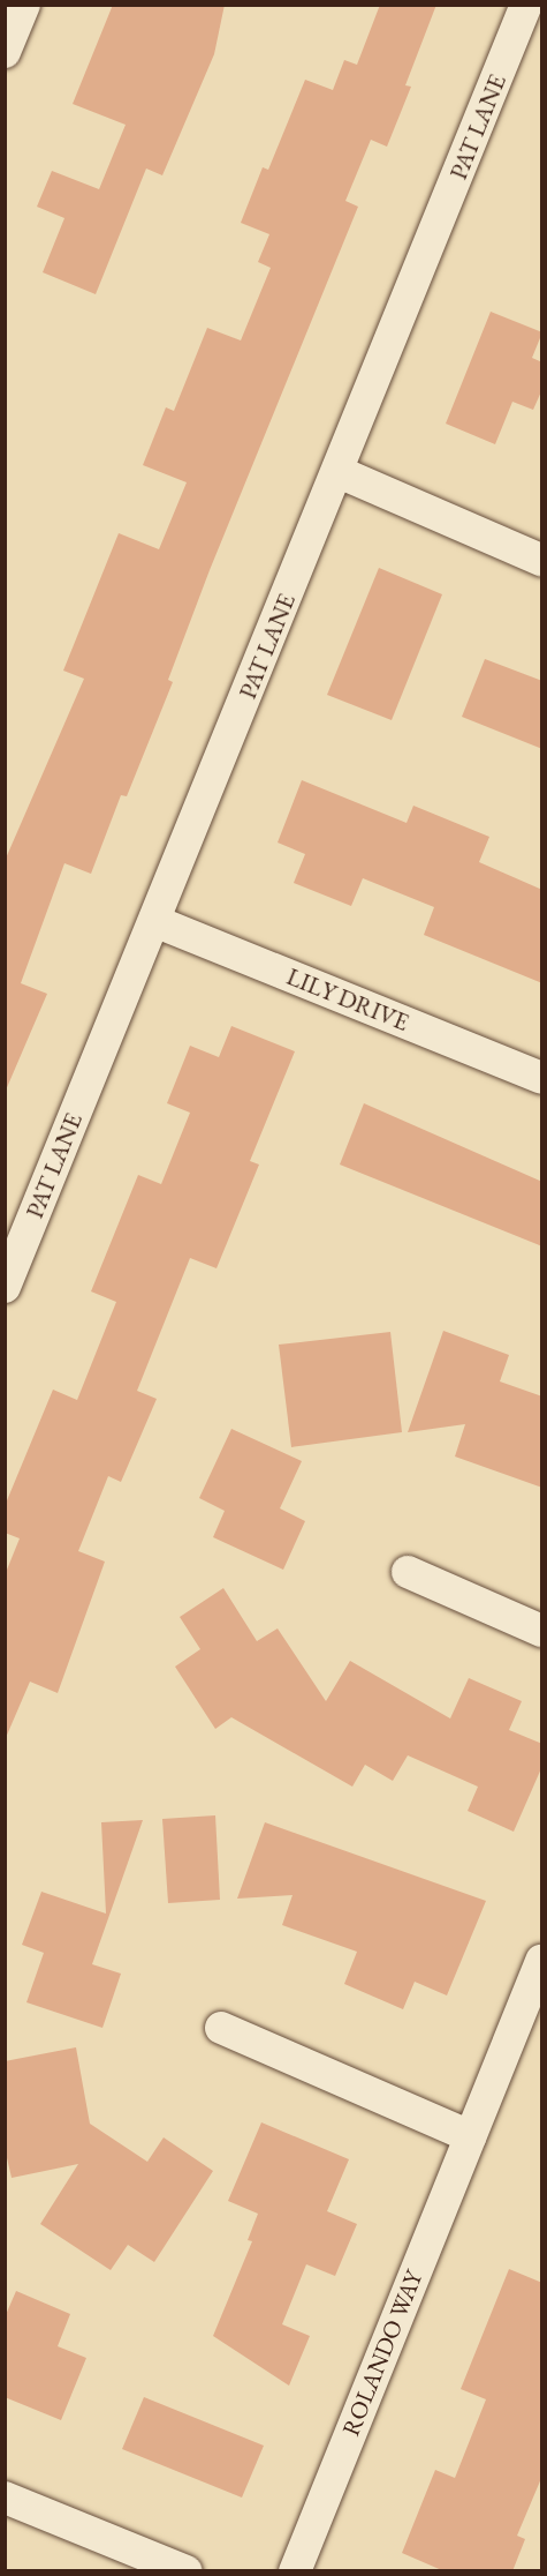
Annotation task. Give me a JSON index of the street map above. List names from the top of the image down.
{
  "streets": {
    "street": ["PAT LANE", "LILY DRIVE", "ROLANDO WAY"]
  },
  "crossings": [
    ["PAT LANE", "LILY DRIVE"]
  ]
}
